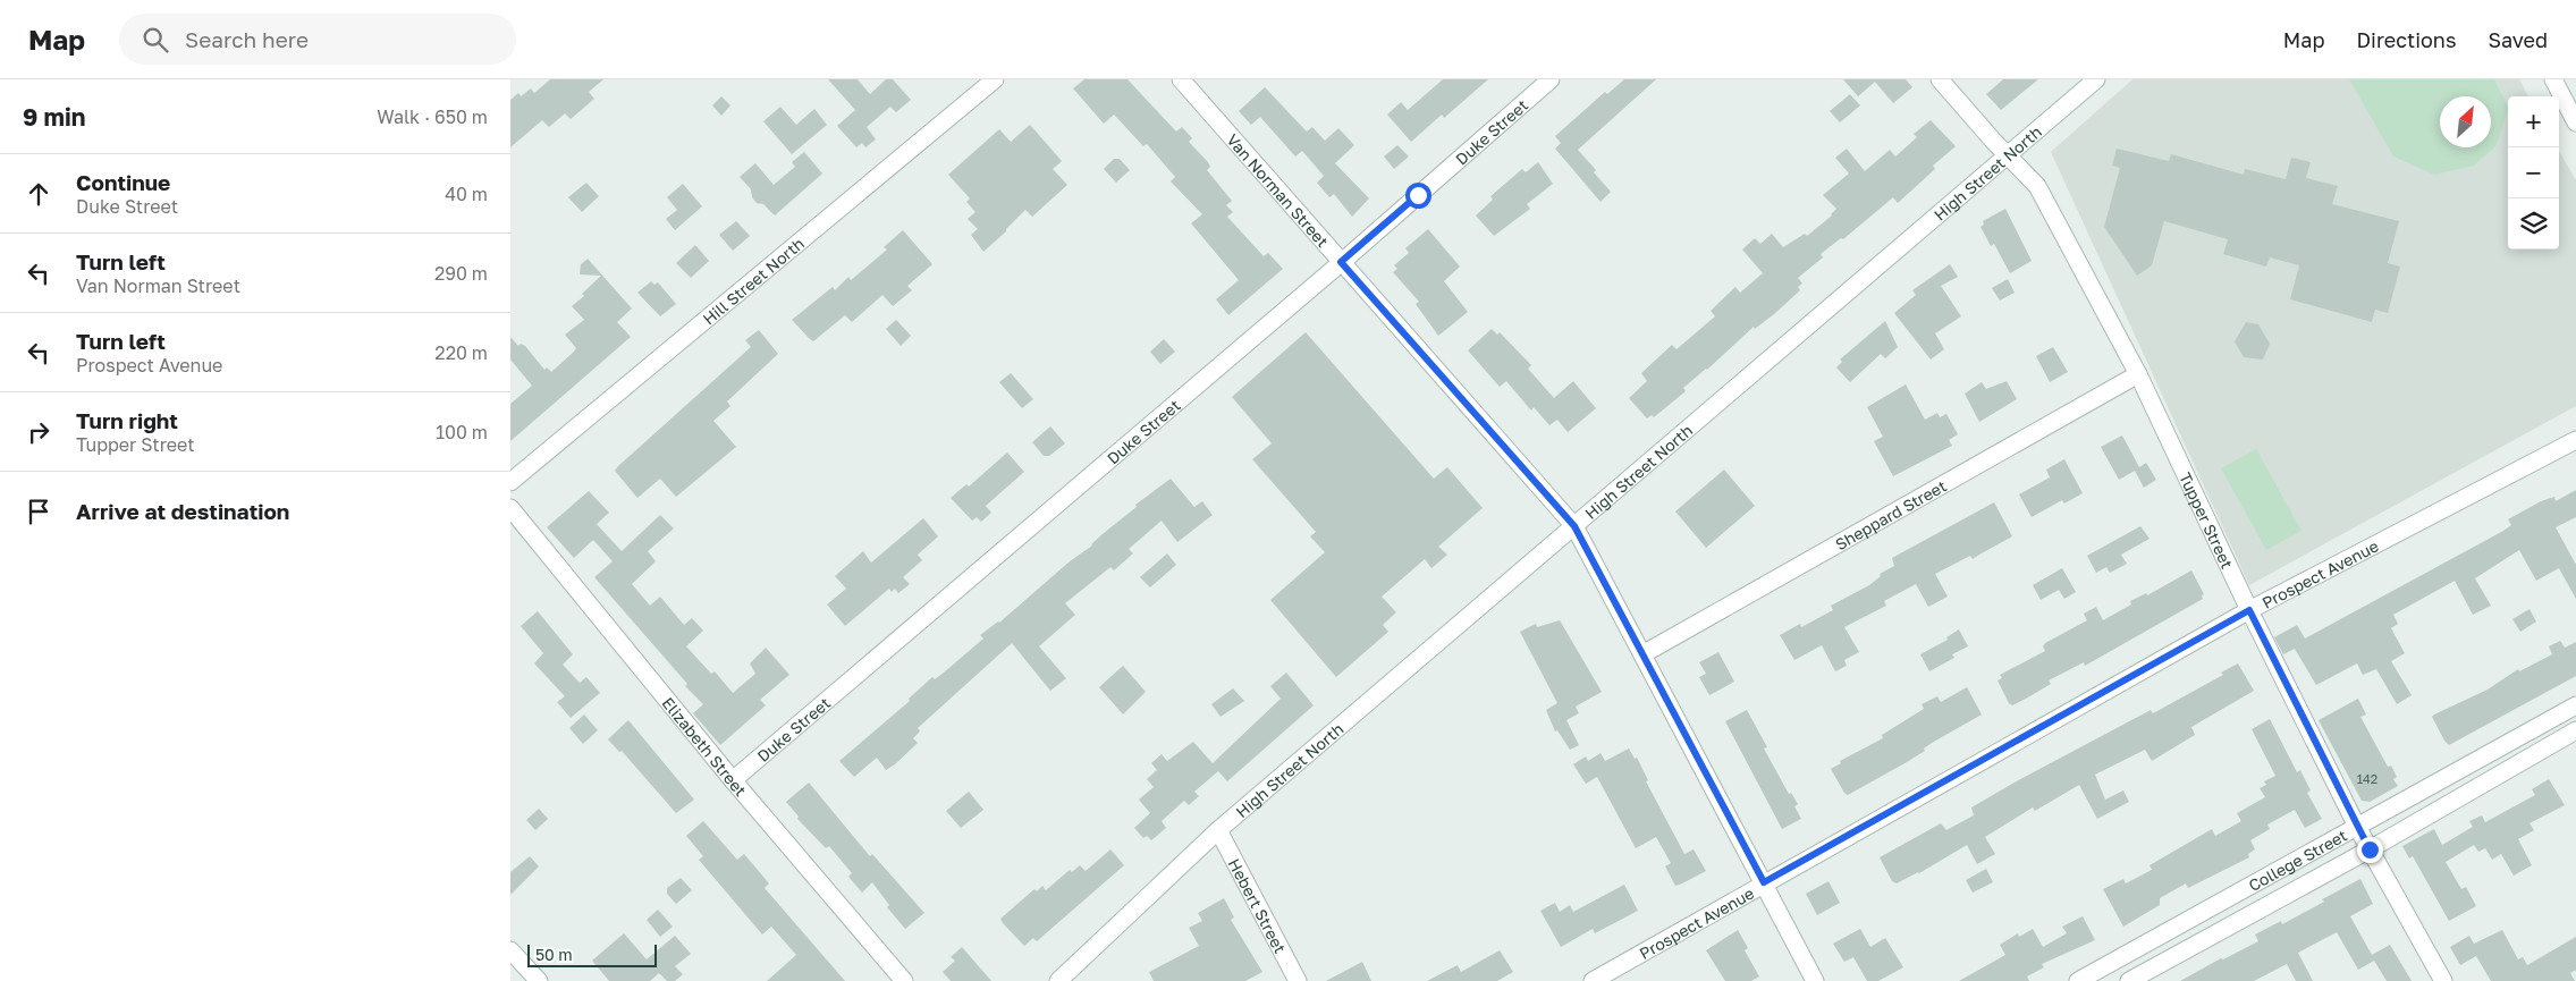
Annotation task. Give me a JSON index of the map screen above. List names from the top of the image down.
{
  "streets": {
    "street": [
      "Duke Street",
      "High Street North",
      "Van Norman Street",
      "Hill Street North",
      "Sheppard Street",
      "Tupper Street",
      "Prospect Avenue",
      "Elizabeth Street",
      "College Street",
      "Hebert Street"
    ]
  },
  "crossings": [
    ["Duke Street", "Van Norman Street"],
    ["Duke Street", "Elizabeth Street"],
    ["High Street North", "Van Norman Street"],
    ["High Street North", "Tupper Street"],
    ["High Street North", "Hebert Street"],
    ["Van Norman Street", "Sheppard Street"],
    ["Van Norman Street", "Prospect Avenue"],
    ["Sheppard Street", "Tupper Street"],
    ["Tupper Street", "Prospect Avenue"],
    ["Tupper Street", "College Street"]
  ],
  "house_numbers": ["142"],
  "scale_bar": "50 m",
  "north": "top right",
  "page": {
    "header": "Map",
    "search": "Search here",
    "nav": ["Map", "Directions", "Saved"],
    "heading": ["9 min", "Walk · 650 m"],
    "map_buttons": ["+", "−"],
    "list": [
      ["Continue", "Duke Street", "40 m"],
      ["Turn left", "Van Norman Street", "290 m"],
      ["Turn left", "Prospect Avenue", "220 m"],
      ["Turn right", "Tupper Street", "100 m"],
      "Arrive at destination"
    ],
    "scale": "50 m"
  }
}
